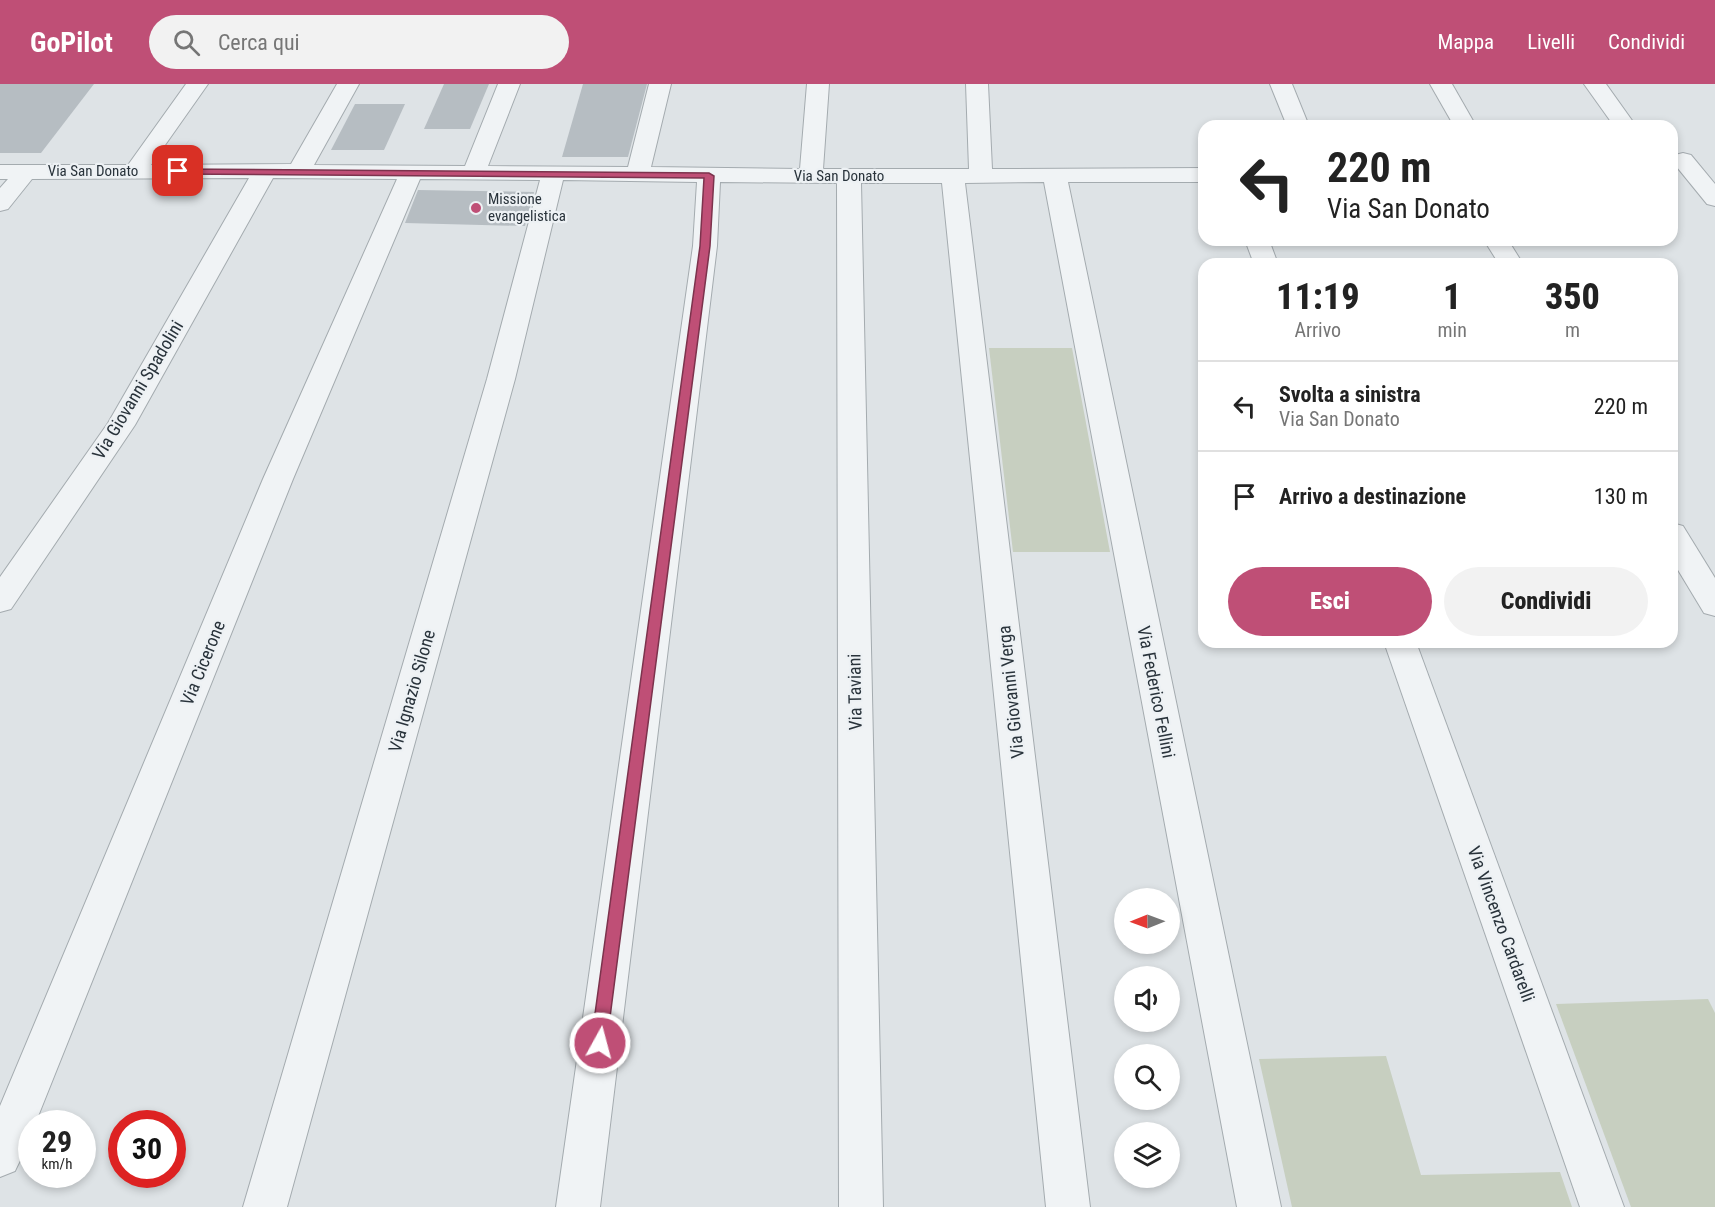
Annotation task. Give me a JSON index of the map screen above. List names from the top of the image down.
{
  "streets": {
    "street": [
      "Via San Donato",
      "Via Giovanni Spadolini",
      "Via Cicerone",
      "Via Ignazio Silone",
      "Via Taviani",
      "Via Giovanni Verga",
      "Via Federico Fellini",
      "Via Vincenzo Cardarelli"
    ]
  },
  "crossings": [
    ["Via San Donato", "Via Giovanni Spadolini"],
    ["Via San Donato", "Via Cicerone"],
    ["Via San Donato", "Via Ignazio Silone"],
    ["Via San Donato", "Via Taviani"],
    ["Via San Donato", "Via Giovanni Verga"],
    ["Via San Donato", "Via Federico Fellini"]
  ],
  "places": ["Missione evangelistica"],
  "north": "left",
  "page": {
    "header": "GoPilot",
    "search": "Cerca qui",
    "nav": ["Mappa", "Livelli", "Condividi"],
    "turn": ["220 m", "Via San Donato"],
    "eta": [
      "11:19",
      "Arrivo",
      "1",
      "min",
      "350",
      "m"
    ],
    "list": [
      {
        "name": "Svolta a sinistra",
        "note": "Via San Donato",
        "value": "220 m"
      },
      {
        "name": "Arrivo a destinazione",
        "value": "130 m"
      }
    ],
    "buttons": ["Esci", "Condividi"],
    "speed": "29 km/h",
    "limit": "30"
  }
}
